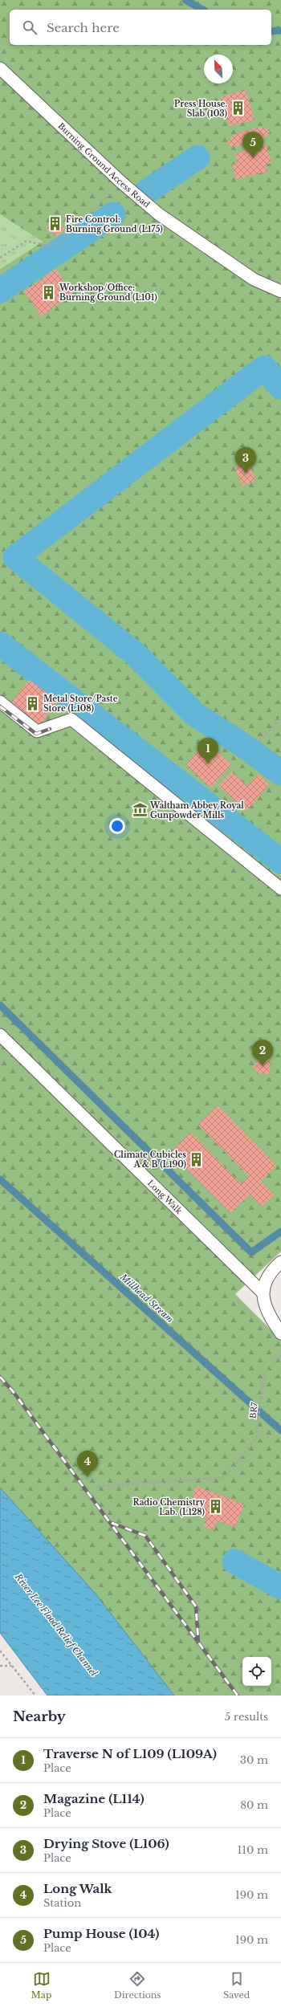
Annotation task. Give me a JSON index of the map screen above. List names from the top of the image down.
{
  "streets": {
    "lane": ["Burning Ground Access Road", "Long Walk"],
    "path": ["BR7"]
  },
  "water": ["Millhead Stream", "River Lee Flood Relief Channel"],
  "places": {
    "building": [
      "Press House. Slab (103)",
      "Fire Control: Burning Ground (L175)",
      "Workshop/Office: Burning Ground (L101)",
      "Metal Store/Paste Store (L108)",
      "Climate Cubicles A & B (L190)",
      "Radio Chemistry Lab. (L128)"
    ],
    "museum": ["Waltham Abbey Royal Gunpowder Mills"]
  },
  "north": "top left",
  "page": {
    "search": "Search here",
    "pins": [
      "5",
      "3",
      "1",
      "2",
      "4"
    ],
    "heading": ["Nearby", "5 results"],
    "list": [
      {
        "mark": "1",
        "name": "Traverse N of L109 (L109A)",
        "note": "Place",
        "value": "30 m"
      },
      {
        "mark": "2",
        "name": "Magazine (L114)",
        "note": "Place",
        "value": "80 m"
      },
      {
        "mark": "3",
        "name": "Drying Stove (L106)",
        "note": "Place",
        "value": "110 m"
      },
      {
        "mark": "4",
        "name": "Long Walk",
        "note": "Station",
        "value": "190 m"
      },
      {
        "mark": "5",
        "name": "Pump House (104)",
        "note": "Place",
        "value": "190 m"
      }
    ],
    "nav": ["Map", "Directions", "Saved"]
  }
}
